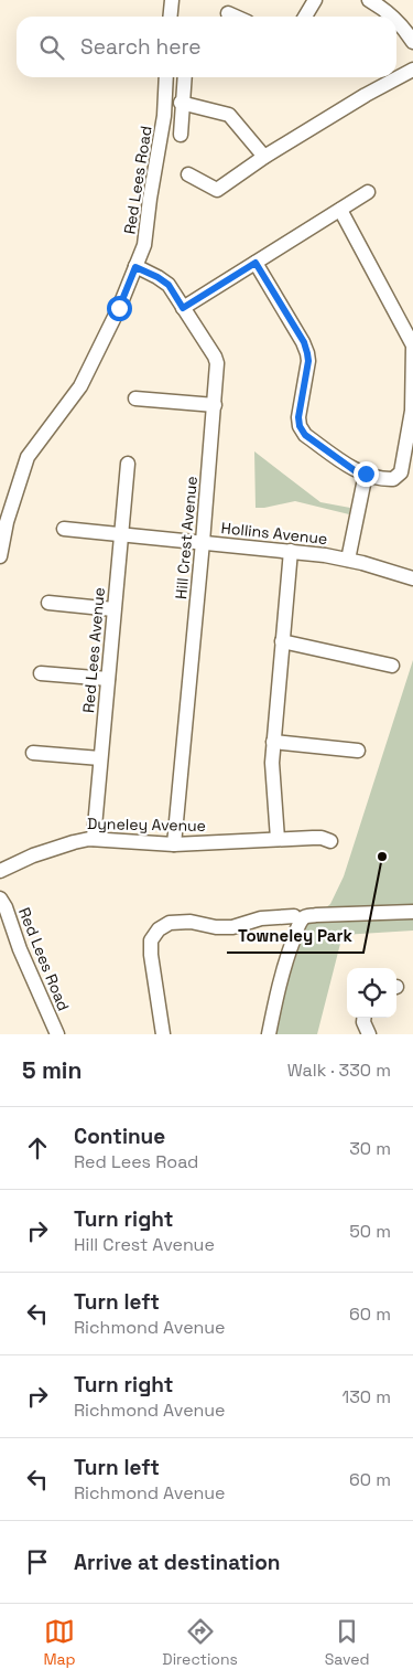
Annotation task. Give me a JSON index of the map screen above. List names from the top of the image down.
{
  "streets": {
    "street": [
      "Red Lees Road",
      "Hollins Avenue",
      "Hill Crest Avenue",
      "Red Lees Avenue",
      "Dyneley Avenue"
    ]
  },
  "crossings": [
    ["Red Lees Road", "Hill Crest Avenue"],
    ["Hollins Avenue", "Hill Crest Avenue"],
    ["Hollins Avenue", "Red Lees Avenue"],
    ["Hill Crest Avenue", "Dyneley Avenue"],
    ["Red Lees Avenue", "Dyneley Avenue"]
  ],
  "places": ["Towneley Park"],
  "page": {
    "search": "Search here",
    "heading": ["5 min", "Walk · 330 m"],
    "list": [
      ["Continue", "Red Lees Road", "30 m"],
      ["Turn right", "Hill Crest Avenue", "50 m"],
      ["Turn left", "Richmond Avenue", "60 m"],
      ["Turn right", "Richmond Avenue", "130 m"],
      ["Turn left", "Richmond Avenue", "60 m"],
      "Arrive at destination"
    ],
    "nav": ["Map", "Directions", "Saved"]
  }
}
